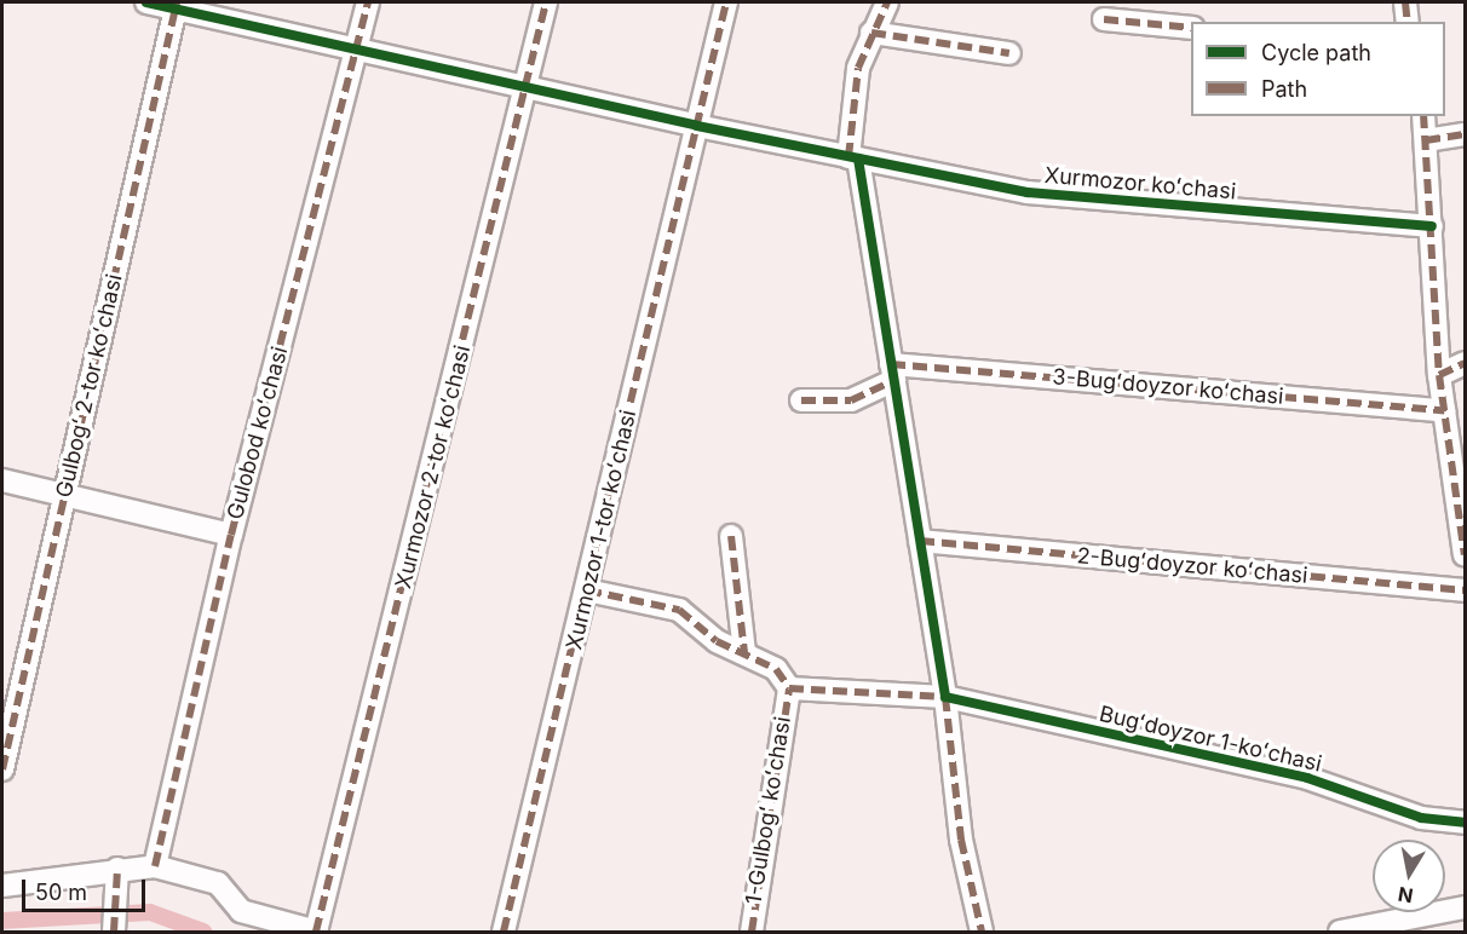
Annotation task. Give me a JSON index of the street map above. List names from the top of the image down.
{
  "streets": {
    "street": [
      "Xurmozor koʻchasi",
      "Gulbogʻ 2-tor koʻchasi",
      "3-Bugʻdoyzor koʻchasi",
      "Gulobod koʻchasi",
      "Xurmozor 2-tor koʻchasi",
      "Xurmozor 1-tor koʻchasi",
      "2-Bugʻdoyzor koʻchasi",
      "Bugʻdoyzor 1-koʻchasi",
      "1-Gulbogʻ koʻchasi"
    ]
  },
  "crossings": [
    ["Xurmozor koʻchasi", "Gulbogʻ 2-tor koʻchasi"],
    ["Xurmozor koʻchasi", "Gulobod koʻchasi"],
    ["Xurmozor koʻchasi", "Xurmozor 2-tor koʻchasi"],
    ["Xurmozor koʻchasi", "Xurmozor 1-tor koʻchasi"],
    ["Bugʻdoyzor 1-koʻchasi", "1-Gulbogʻ koʻchasi"]
  ],
  "legend": ["Cycle path", "Path"],
  "scale_bar": "50 m",
  "north": "bottom"
}
